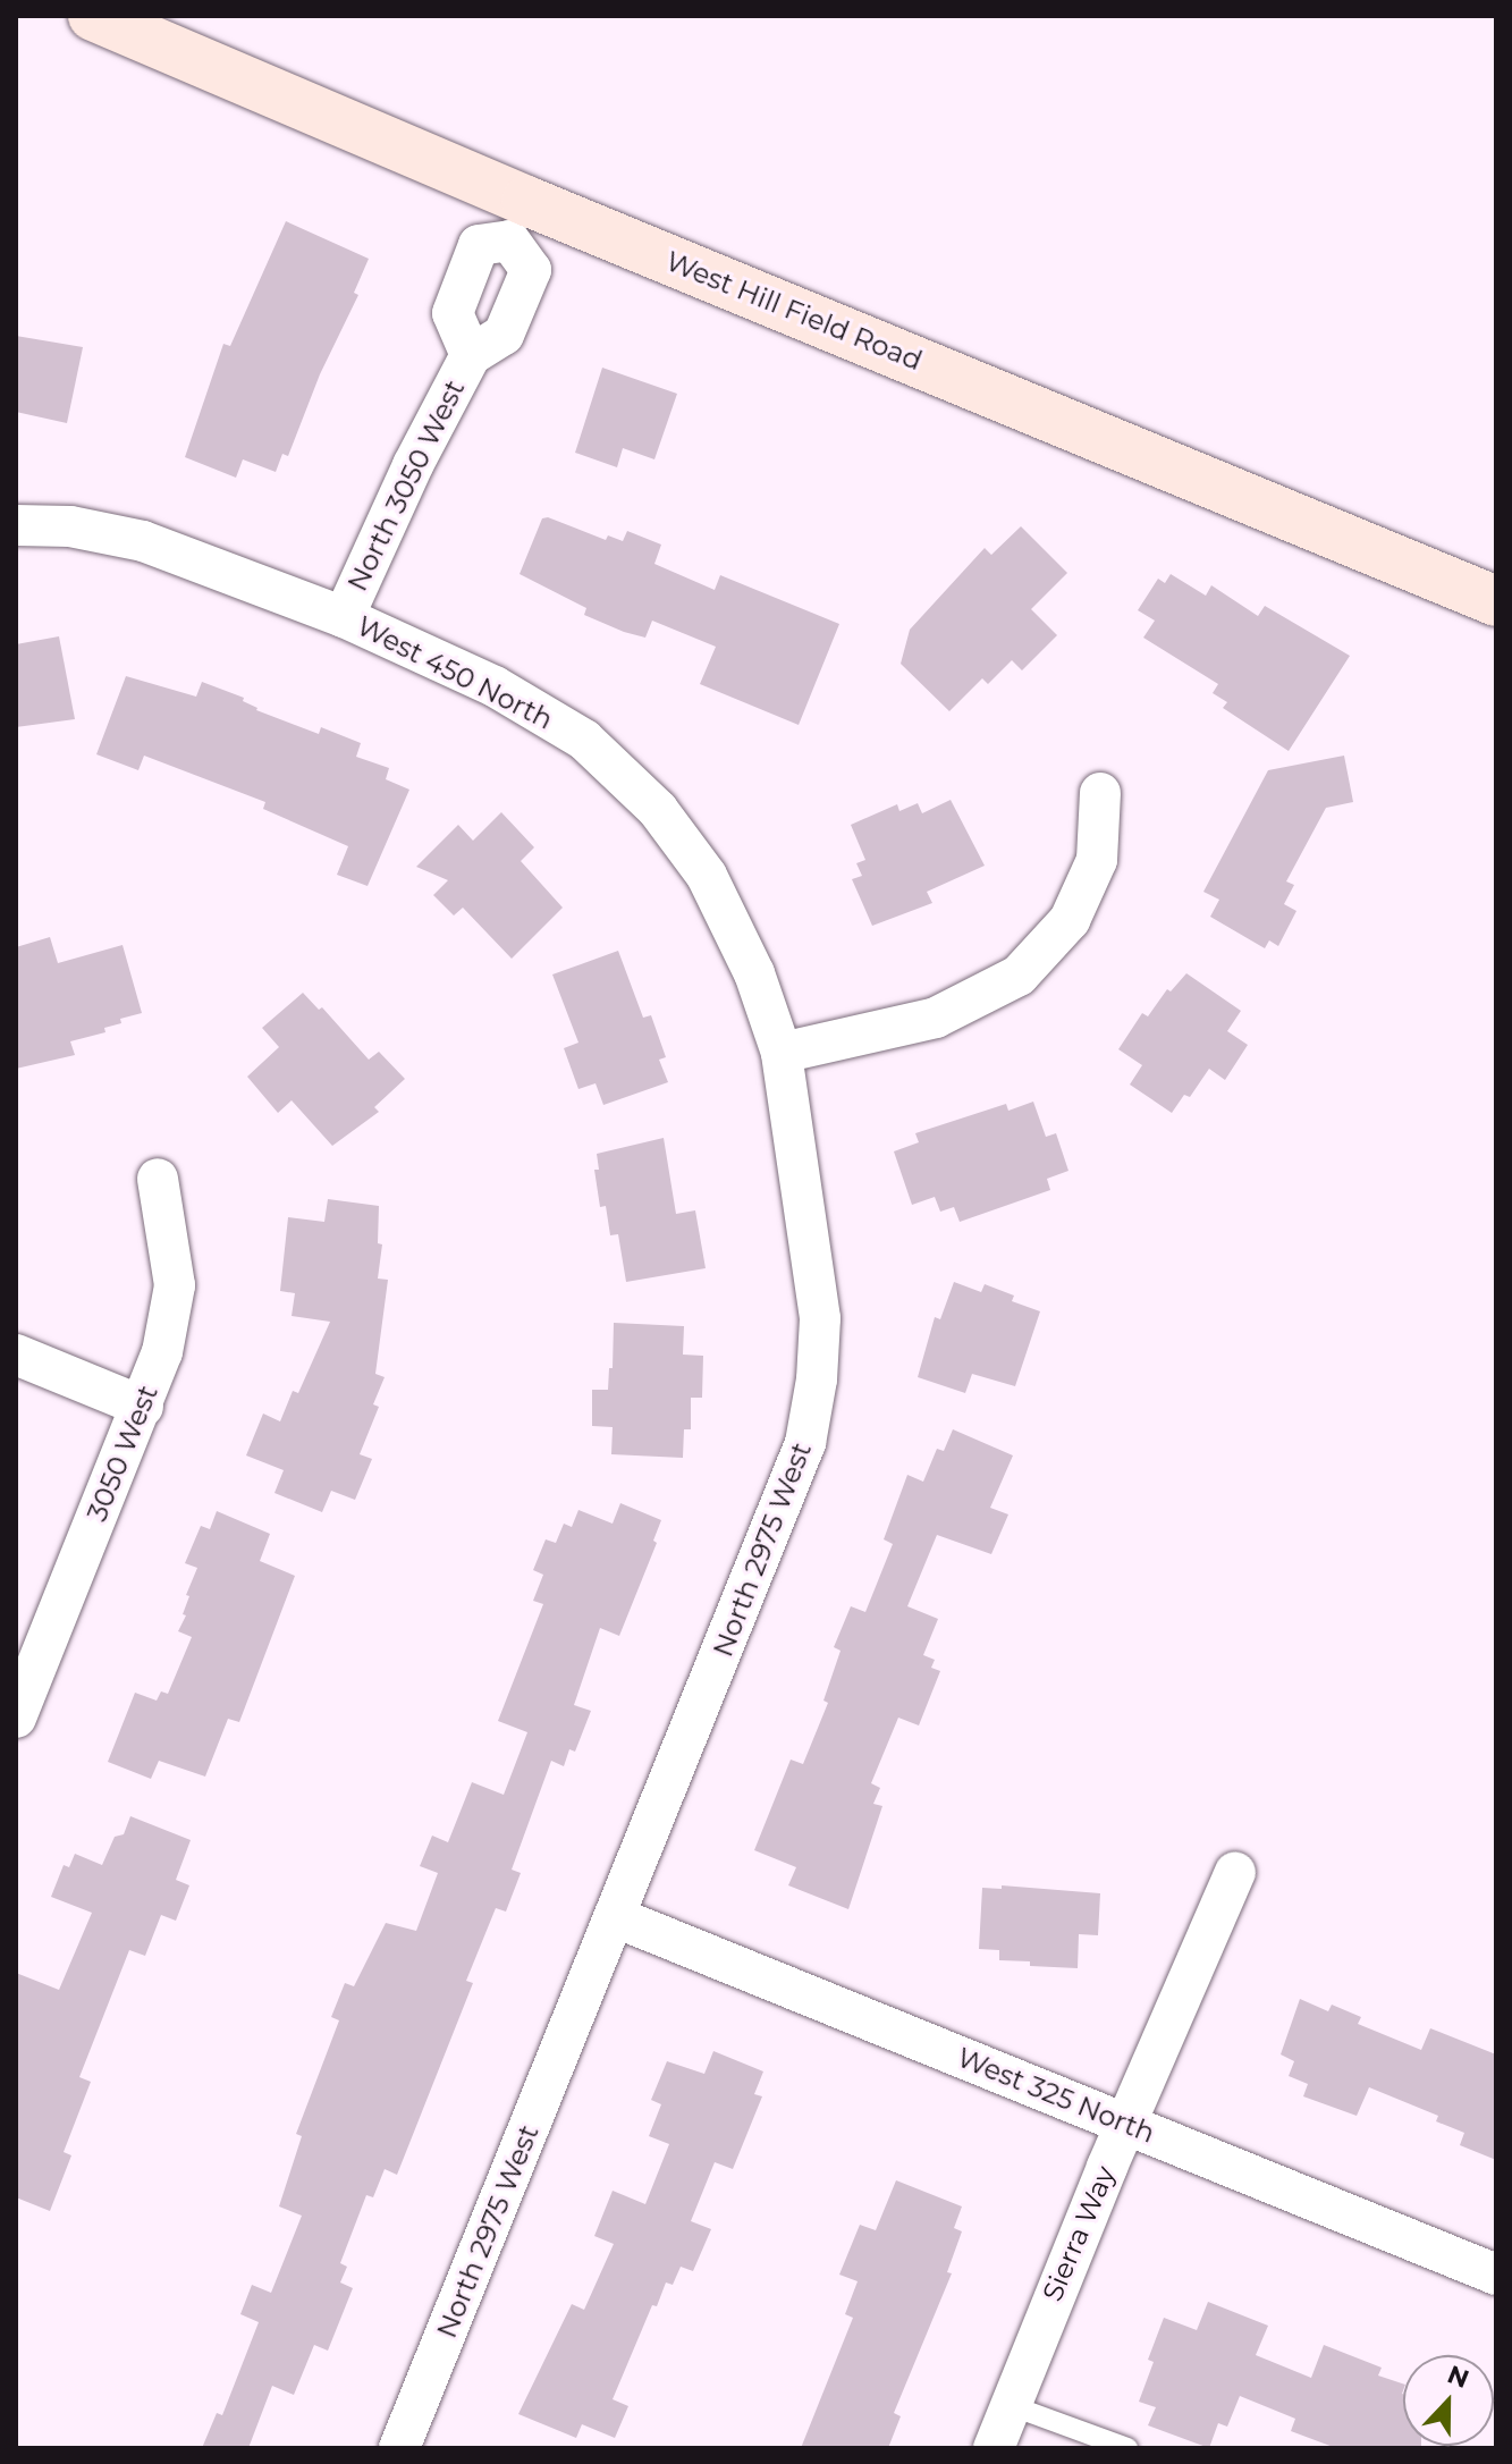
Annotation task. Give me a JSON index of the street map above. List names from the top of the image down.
{
  "streets": {
    "street": [
      "West Hill Field Road",
      "North 3050 West",
      "West 450 North",
      "3050 West",
      "North 2975 West",
      "West 325 North",
      "Sierra Way"
    ]
  },
  "crossings": [
    ["West Hill Field Road", "North 3050 West"],
    ["North 3050 West", "West 450 North"],
    ["West 450 North", "North 2975 West"],
    ["North 2975 West", "West 325 North"],
    ["West 325 North", "Sierra Way"]
  ],
  "north": "top"
}
